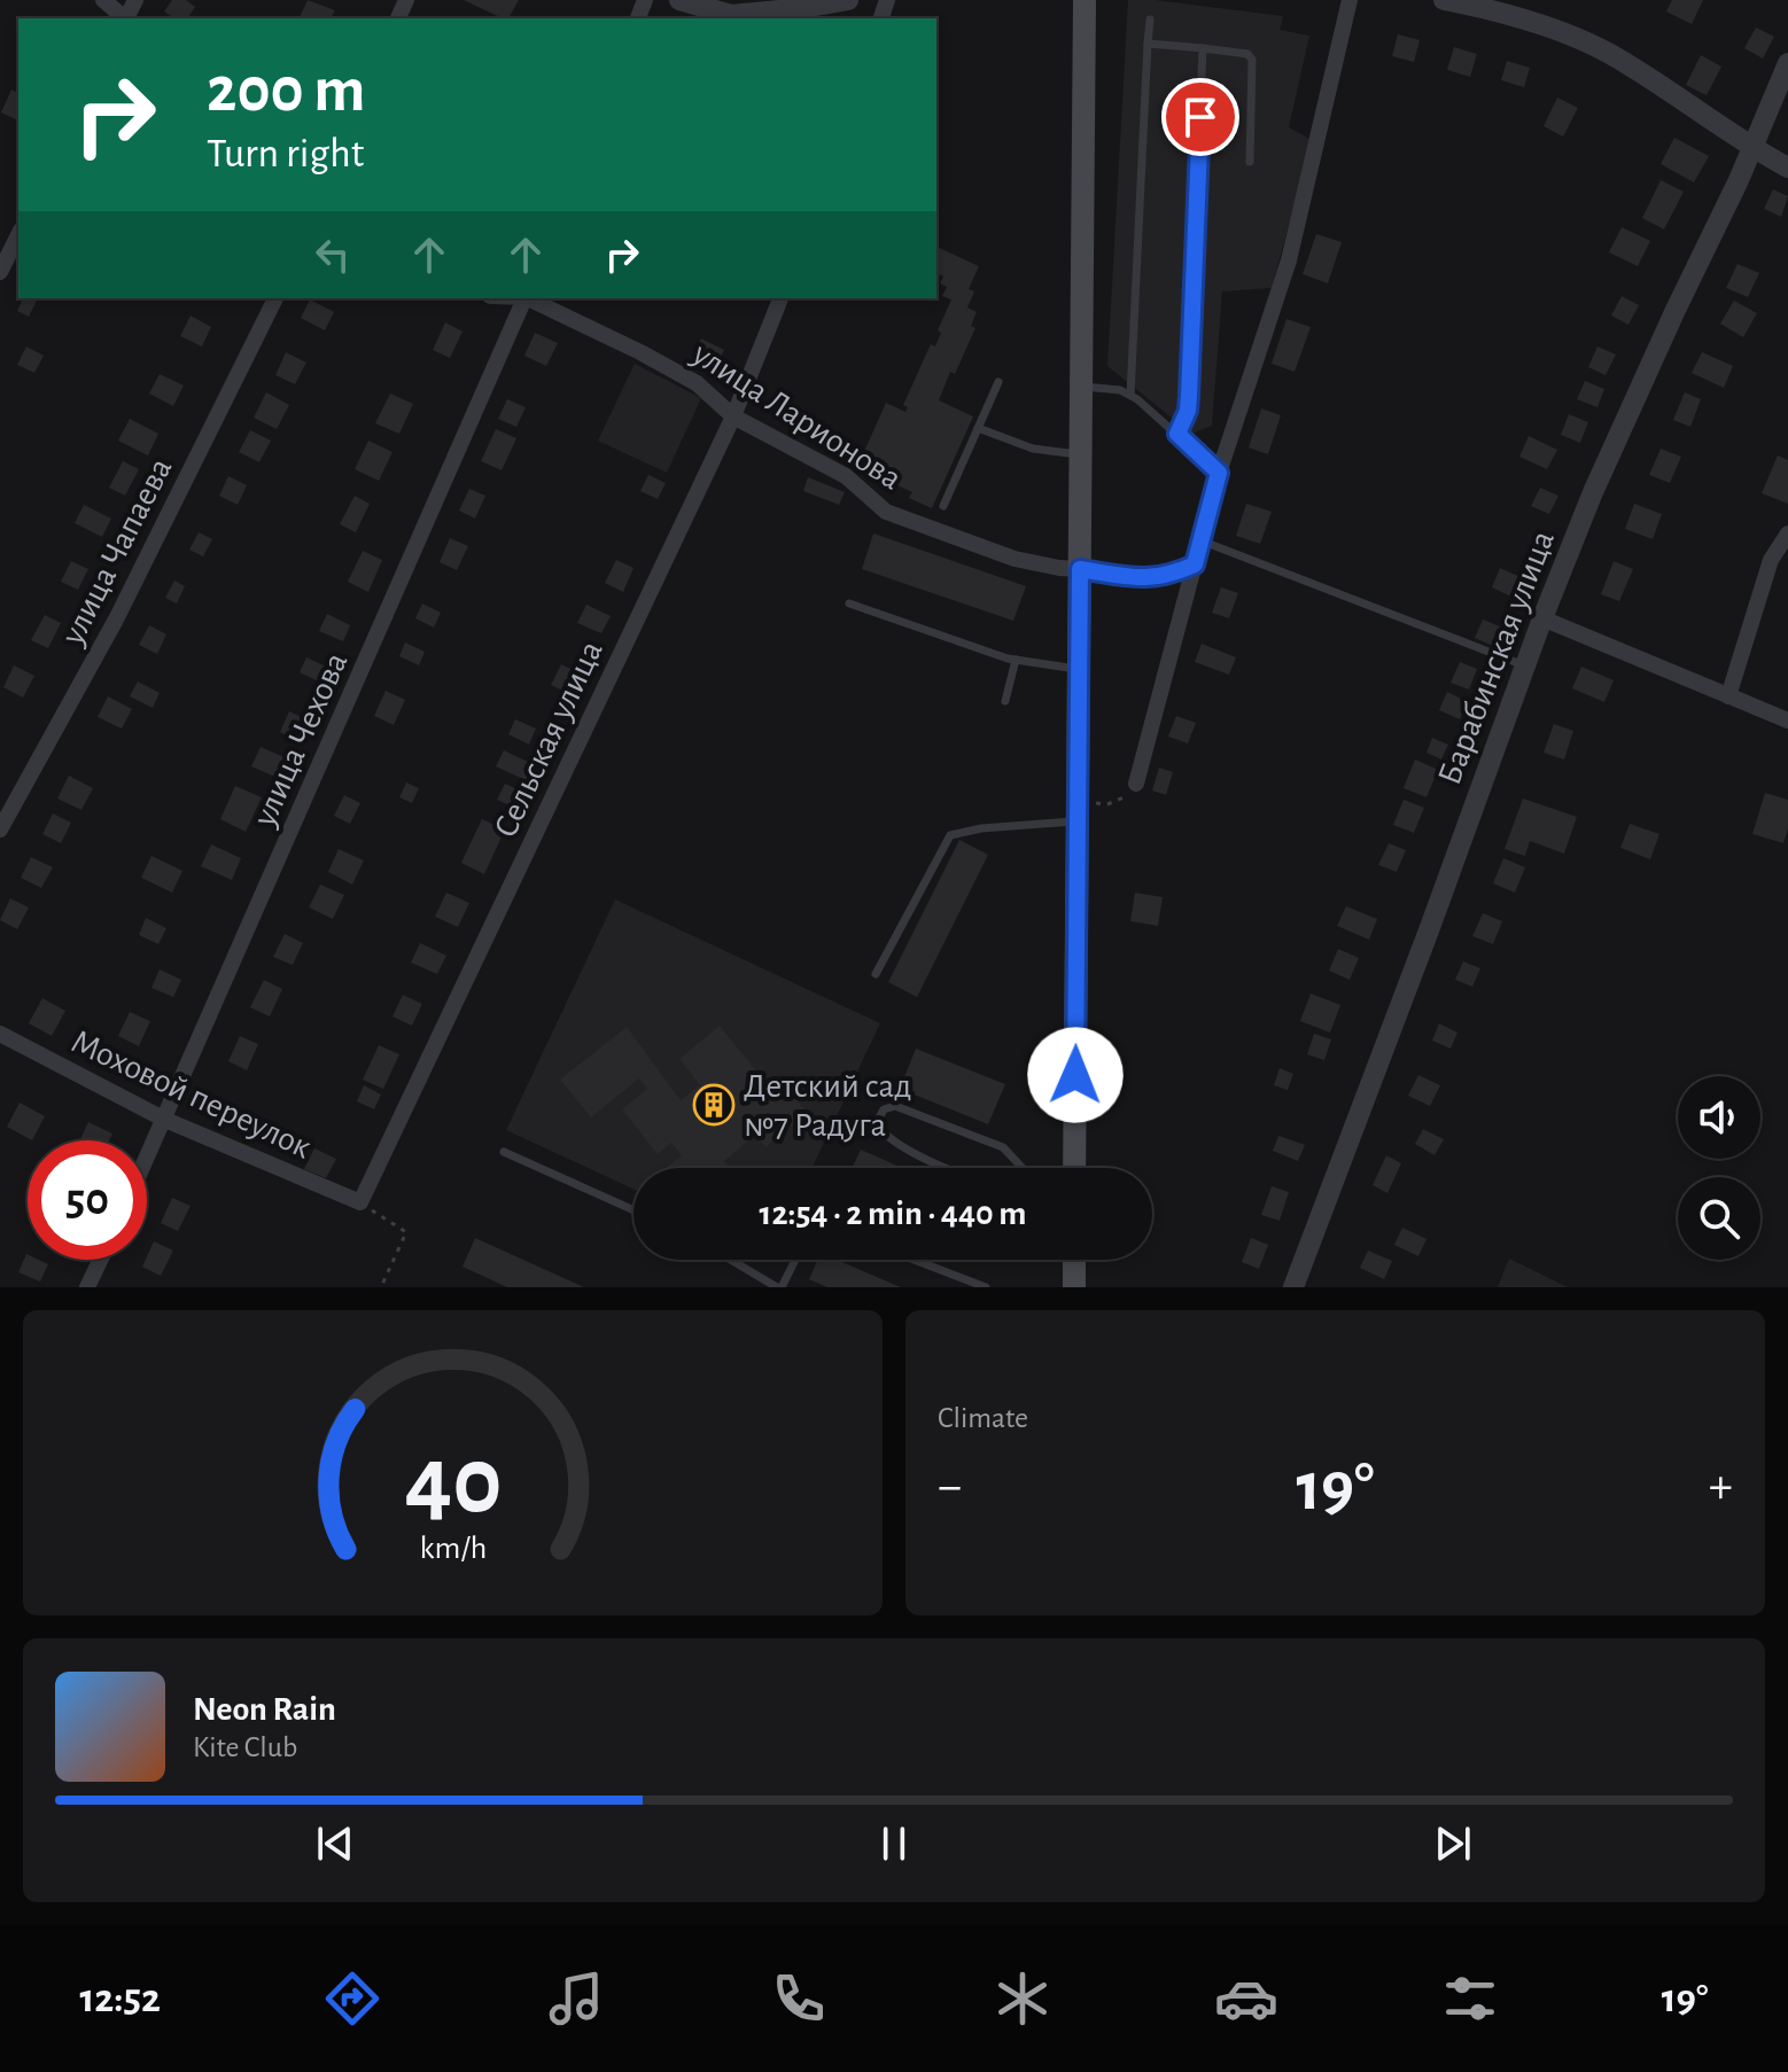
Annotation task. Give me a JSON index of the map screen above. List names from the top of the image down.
{
  "streets": {
    "street": [
      "улица Ларионова",
      "улица Чапаева",
      "Барабинская улица",
      "улица Чехова",
      "Сельская улица",
      "Моховой переулок"
    ]
  },
  "crossings": [
    ["улица Ларионова", "Сельская улица"],
    ["улица Чехова", "Моховой переулок"],
    ["Сельская улица", "Моховой переулок"]
  ],
  "places": {
    "building": ["Детский сад №7 Радуга"]
  },
  "page": {
    "turn": ["200 m", "Turn right"],
    "limit": "50",
    "trip": "12:54 · 2 min · 440 m",
    "tile": "Climate",
    "heat": ["−", "19°", "+"],
    "song": ["Neon Rain", "Kite Club"],
    "tabs": ["12:52", "19°"],
    "gauge": ["40", "km/h"]
  }
}
